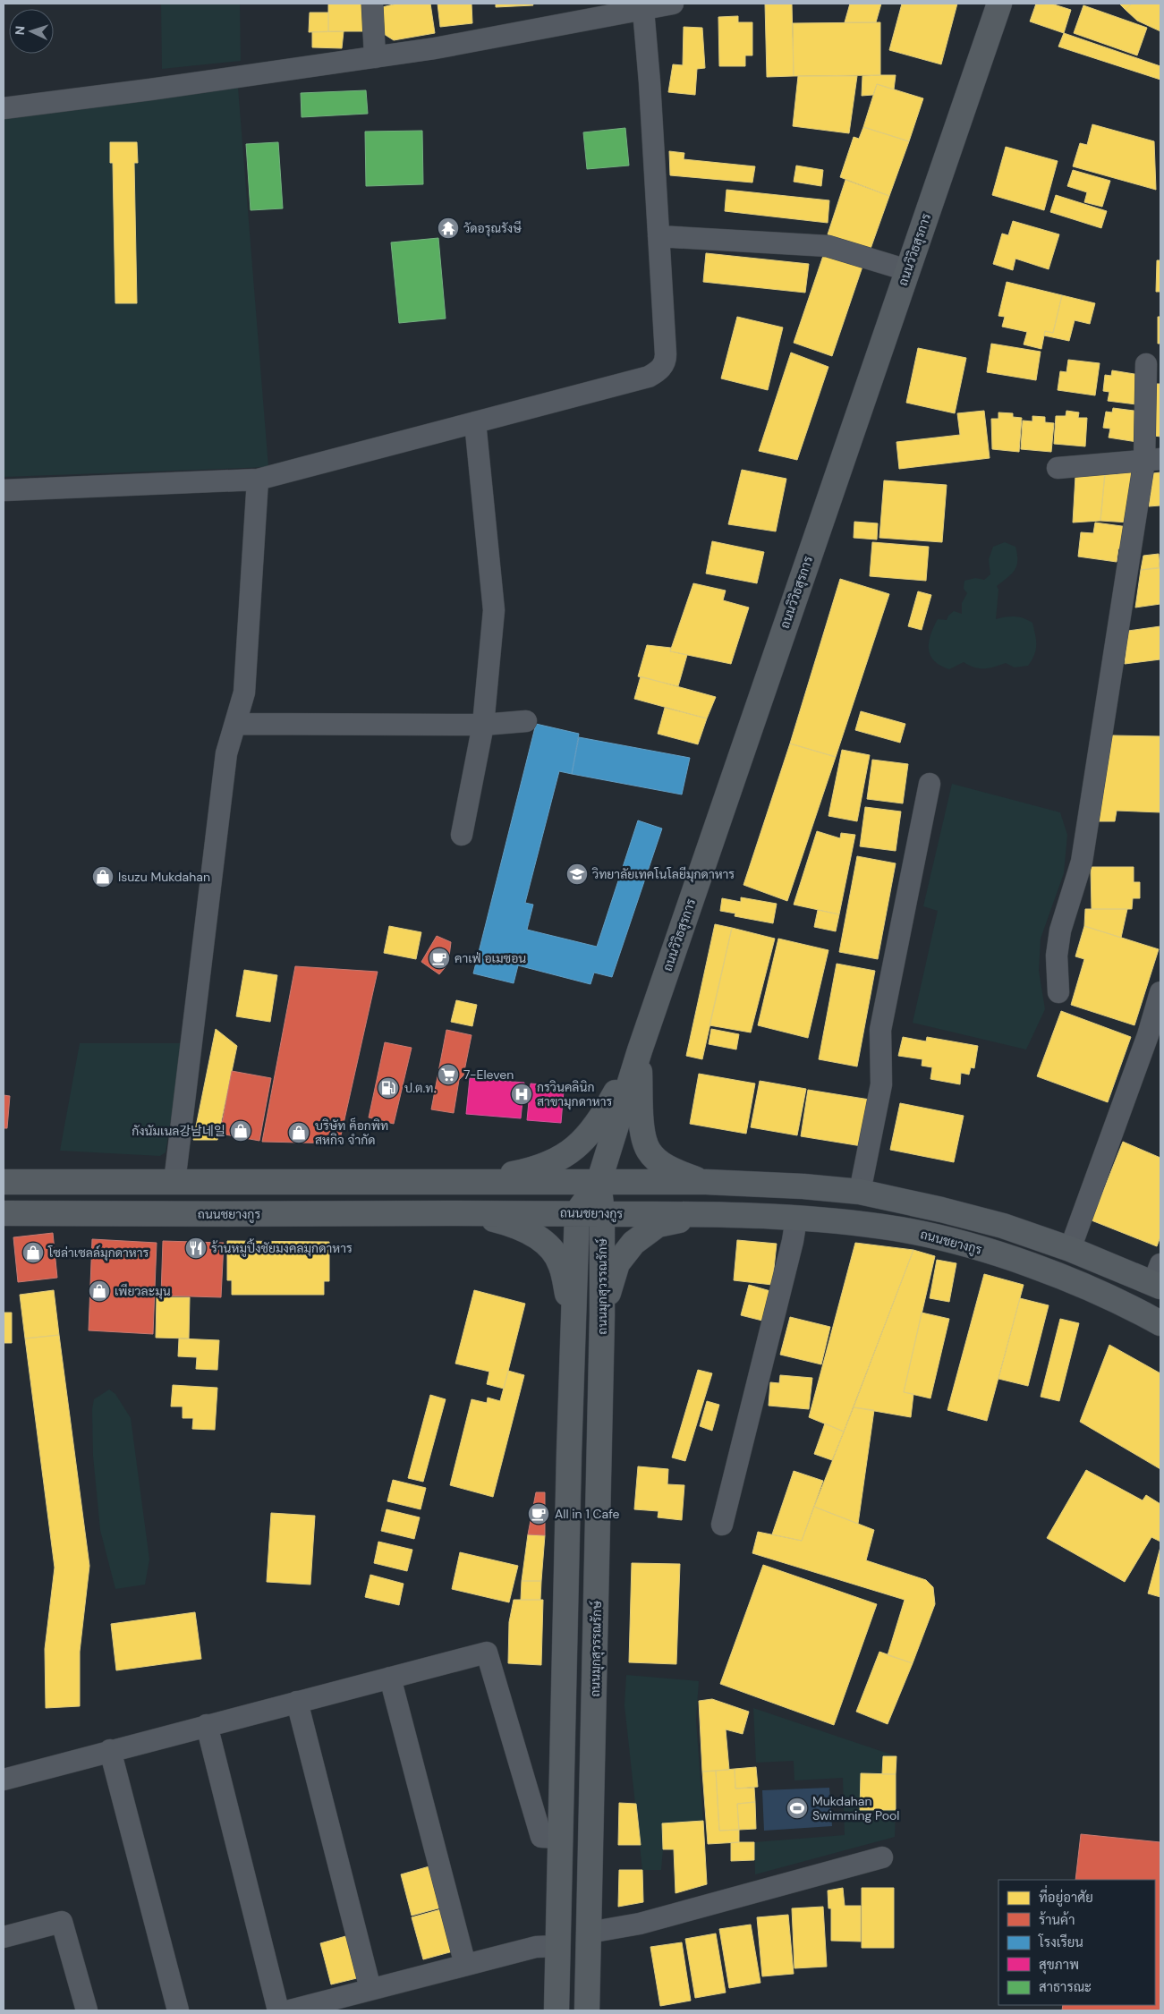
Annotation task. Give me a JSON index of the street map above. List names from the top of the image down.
{
  "streets": {
    "main road": ["ถนนวิวิธสุรการ", "ถนนชยางกูร", "ถนนมุกสุวรรณรักษ์"]
  },
  "crossings": [
    ["ถนนวิวิธสุรการ", "ถนนมุกสุวรรณรักษ์"],
    ["ถนนชยางกูร", "ถนนมุกสุวรรณรักษ์"]
  ],
  "places": {
    "temple": ["วัดอรุณรังษี"],
    "school or university": ["วิทยาลัยเทคโนโลยีมุกดาหาร"],
    "shop": [
      "Isuzu Mukdahan",
      "กังนัมเนล강남네일",
      "บริษัท ค็อกพิท สหกิจ จำกัด",
      "โซล่าเซลล์มุกดาหาร",
      "เพียวละมุน"
    ],
    "cafe": ["คาเฟ่ อเมซอน", "All in 1 Cafe"],
    "supermarket": ["7-Eleven"],
    "fuel station": ["ป.ต.ท."],
    "hospital": ["กรวินคลินิก สาขามุกดาหาร"],
    "restaurant": ["ร้านหมูปิ้งชัยมงคลมุกดาหาร"],
    "sports": ["Mukdahan Swimming Pool"]
  },
  "legend": [
    "ที่อยู่อาศัย",
    "ร้านค้า",
    "โรงเรียน",
    "สุขภาพ",
    "สาธารณะ"
  ],
  "north": "left"
}
